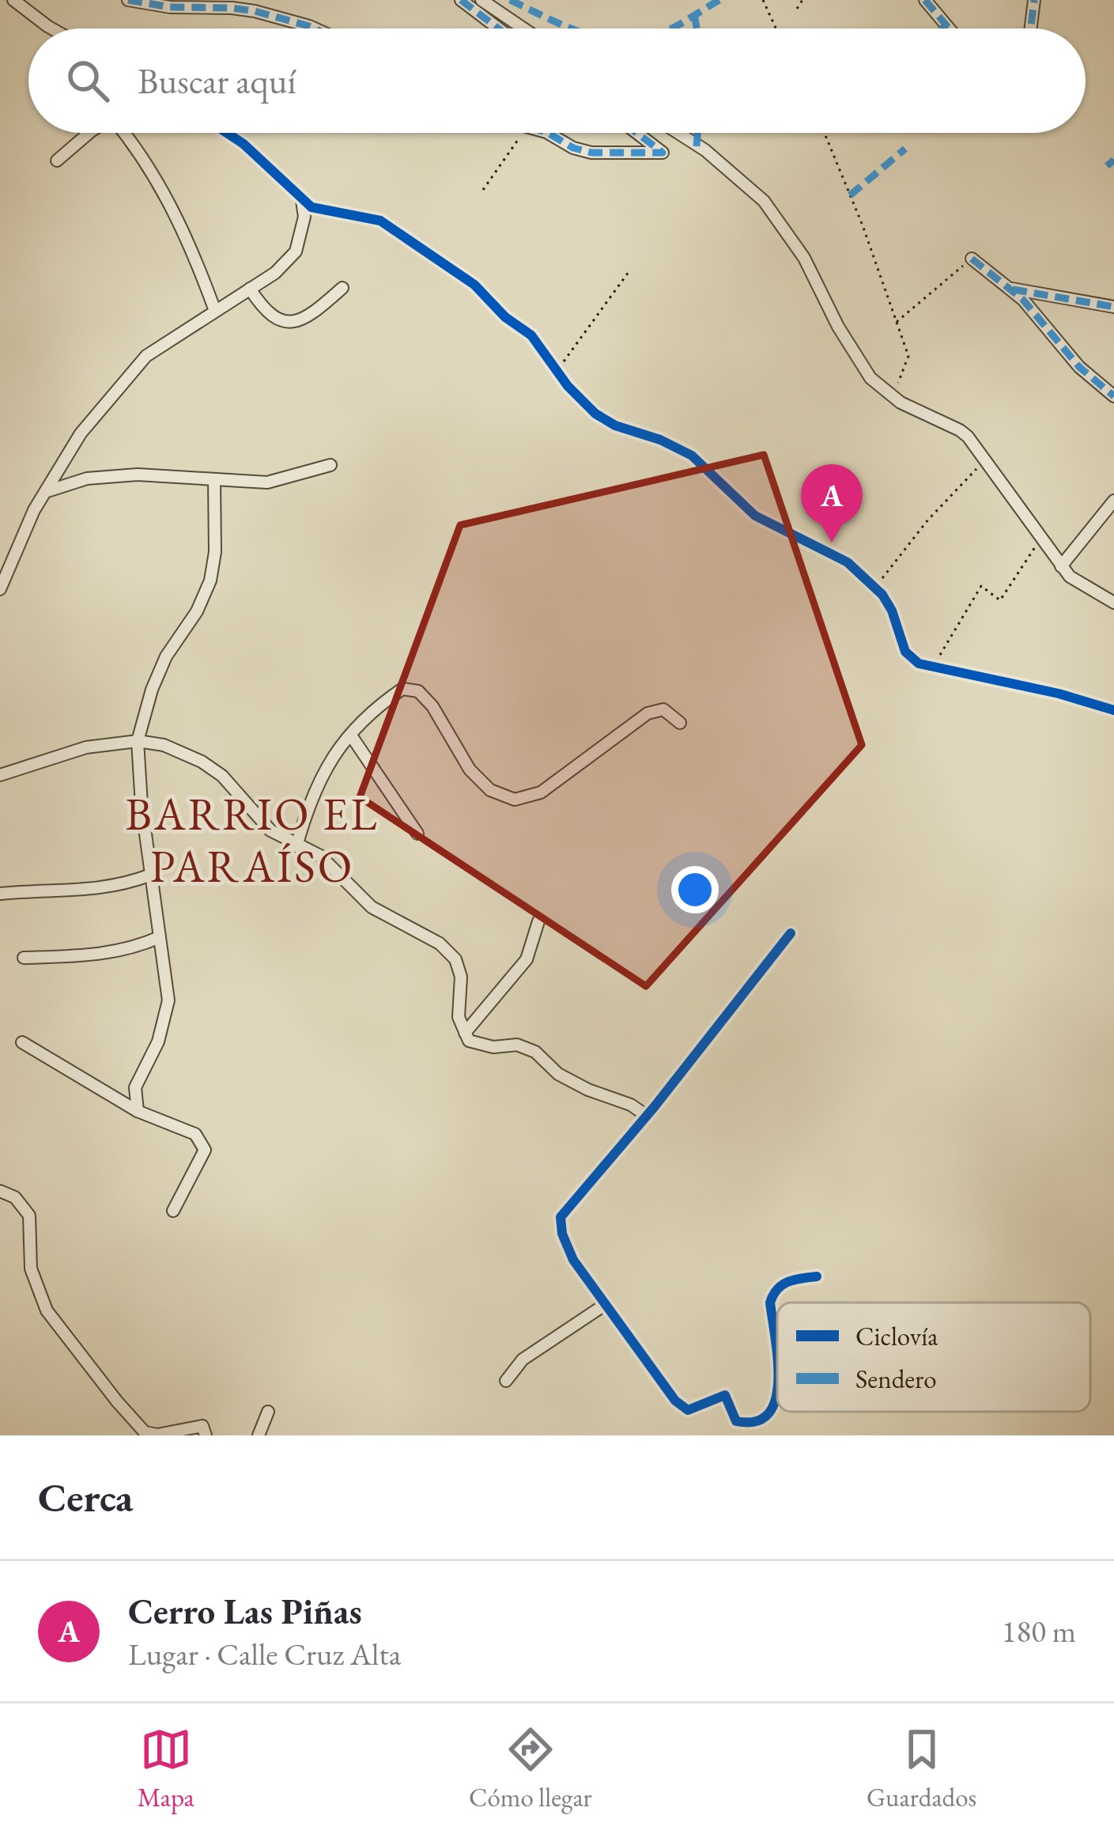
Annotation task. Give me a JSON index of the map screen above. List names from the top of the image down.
{
  "districts": ["BARRIO EL PARAÍSO"],
  "legend": ["Ciclovía", "Sendero"],
  "page": {
    "search": "Buscar aquí",
    "pins": "A",
    "heading": "Cerca",
    "list": [
      {
        "mark": "A",
        "name": "Cerro Las Piñas",
        "note": "Lugar · Calle Cruz Alta",
        "value": "180 m"
      }
    ],
    "nav": ["Mapa", "Cómo llegar", "Guardados"]
  }
}
